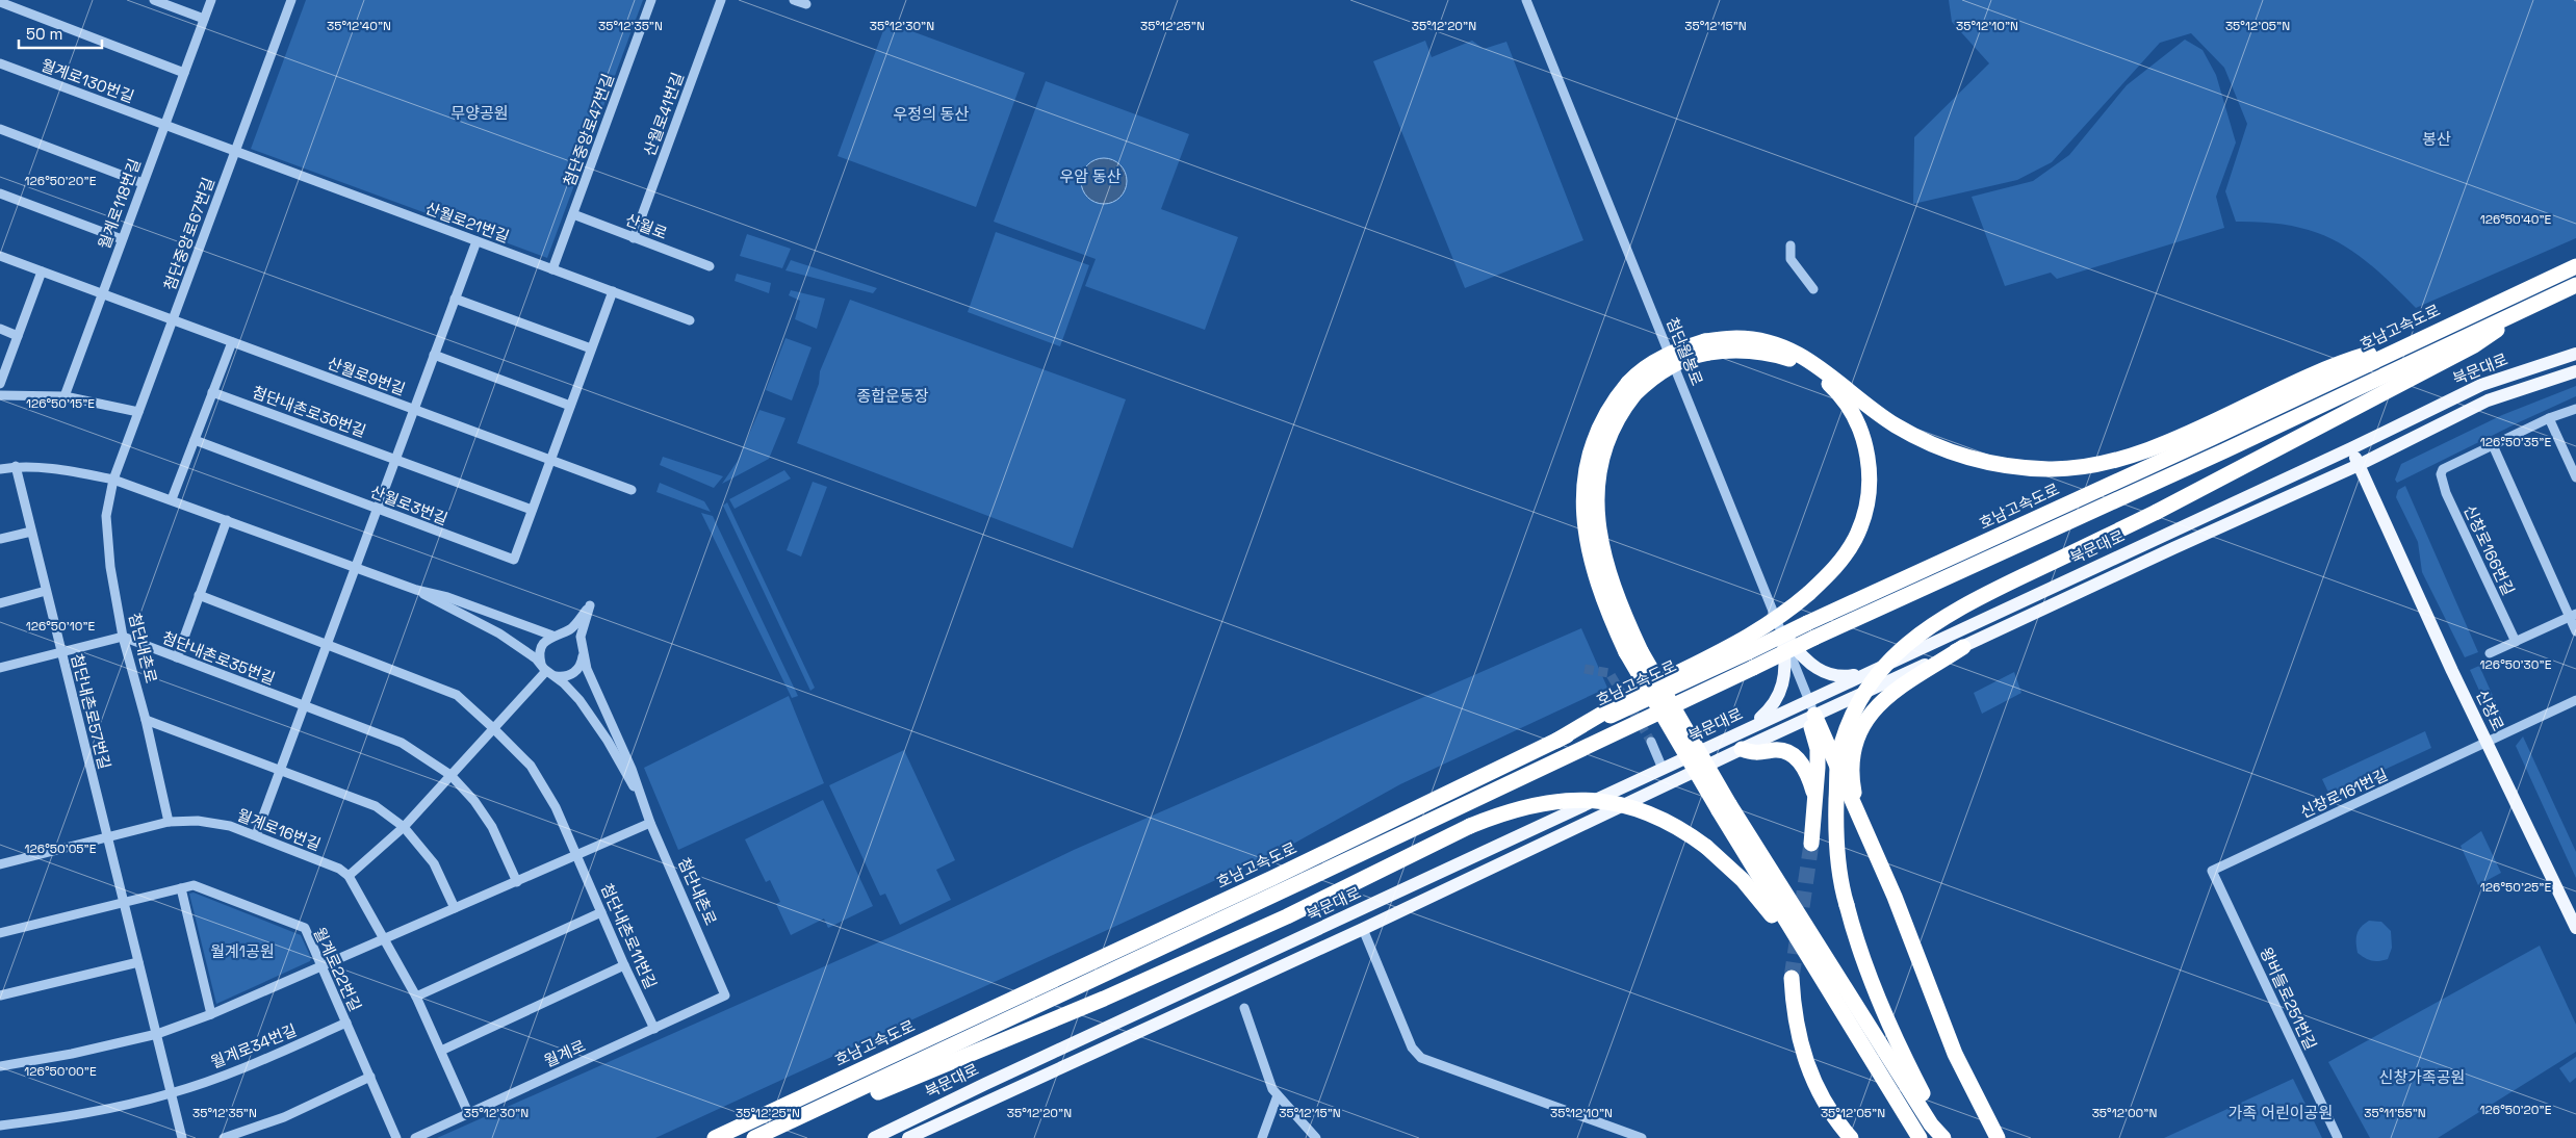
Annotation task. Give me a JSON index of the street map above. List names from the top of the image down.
{
  "streets": {
    "highway": ["호남고속도로"],
    "main road": ["북문대로", "신창로"],
    "street": [
      "월계로130번길",
      "산월로41번길",
      "첨단중앙로47번길",
      "월계로118번길",
      "산월로21번길",
      "산월로",
      "첨단중앙로67번길",
      "첨단월봉로",
      "산월로9번길",
      "첨단내촌로36번길",
      "산월로3번길",
      "신창로166번길",
      "첨단내촌로",
      "첨단내촌로35번길",
      "첨단내촌로57번길",
      "신창로161번길",
      "월계로16번길",
      "첨단내촌로11번길",
      "월계로22번길",
      "왕버들로251번길",
      "월계로34번길",
      "월계로"
    ]
  },
  "crossings": [
    ["월계로130번길", "월계로118번길"],
    ["월계로130번길", "산월로21번길"],
    ["월계로130번길", "첨단중앙로67번길"],
    ["산월로41번길", "산월로"],
    ["첨단중앙로47번길", "산월로21번길"],
    ["첨단중앙로47번길", "산월로"],
    ["산월로21번길", "첨단중앙로67번길"],
    ["첨단중앙로67번길", "산월로9번길"],
    ["첨단중앙로67번길", "첨단내촌로"],
    ["첨단월봉로", "북문대로"],
    ["북문대로", "신창로"],
    ["산월로9번길", "산월로3번길"],
    ["첨단내촌로36번길", "산월로3번길"],
    ["첨단내촌로", "첨단내촌로35번길"],
    ["첨단내촌로", "월계로16번길"],
    ["첨단내촌로", "월계로"],
    ["신창로", "신창로161번길"],
    ["첨단내촌로57번길", "월계로16번길"],
    ["신창로161번길", "왕버들로251번길"],
    ["첨단내촌로11번길", "월계로"],
    ["월계로22번길", "월계로34번길"]
  ],
  "parks": [
    "무양공원",
    "우정의 동산",
    "봉산",
    "우암 동산",
    "종합운동장",
    "월계1공원",
    "신창가족공원",
    "가족 어린이공원"
  ],
  "scale_bar": "50 m",
  "coordinates": [
    "35°12'40\"N",
    "35°12'35\"N",
    "35°12'30\"N",
    "35°12'25\"N",
    "35°12'20\"N",
    "35°12'15\"N",
    "35°12'10\"N",
    "35°12'05\"N",
    "126°50'20\"E",
    "126°50'40\"E",
    "126°50'15\"E",
    "126°50'35\"E",
    "126°50'10\"E",
    "126°50'30\"E",
    "126°50'05\"E",
    "126°50'25\"E",
    "126°50'00\"E",
    "35°12'00\"N",
    "35°11'55\"N"
  ]
}
